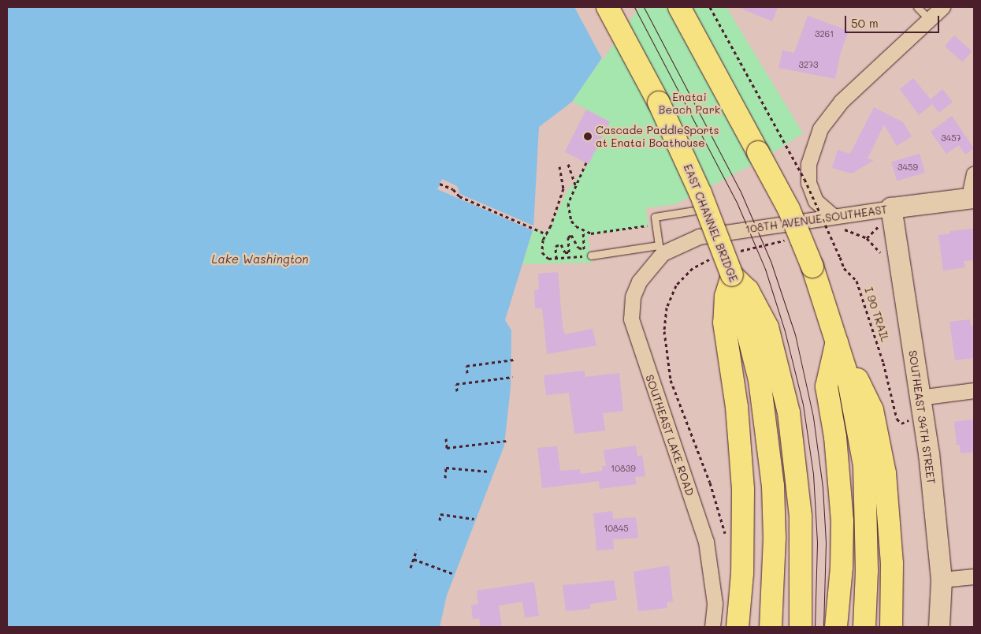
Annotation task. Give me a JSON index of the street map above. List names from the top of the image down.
{
  "streets": {
    "highway": ["EAST CHANNEL BRIDGE"],
    "street": ["108TH AVENUE SOUTHEAST", "SOUTHEAST 34TH STREET", "SOUTHEAST LAKE ROAD"],
    "path": ["I 90 TRAIL"]
  },
  "crossings": [
    ["108TH AVENUE SOUTHEAST", "SOUTHEAST 34TH STREET"],
    ["108TH AVENUE SOUTHEAST", "SOUTHEAST LAKE ROAD"]
  ],
  "water": ["Lake Washington"],
  "parks": ["Enatai Beach Park"],
  "places": ["Cascade PaddleSports at Enatai Boathouse"],
  "house_numbers": [
    "3261",
    "3273",
    "3457",
    "3459",
    "10839",
    "10845"
  ],
  "scale_bar": "50 m"
}
